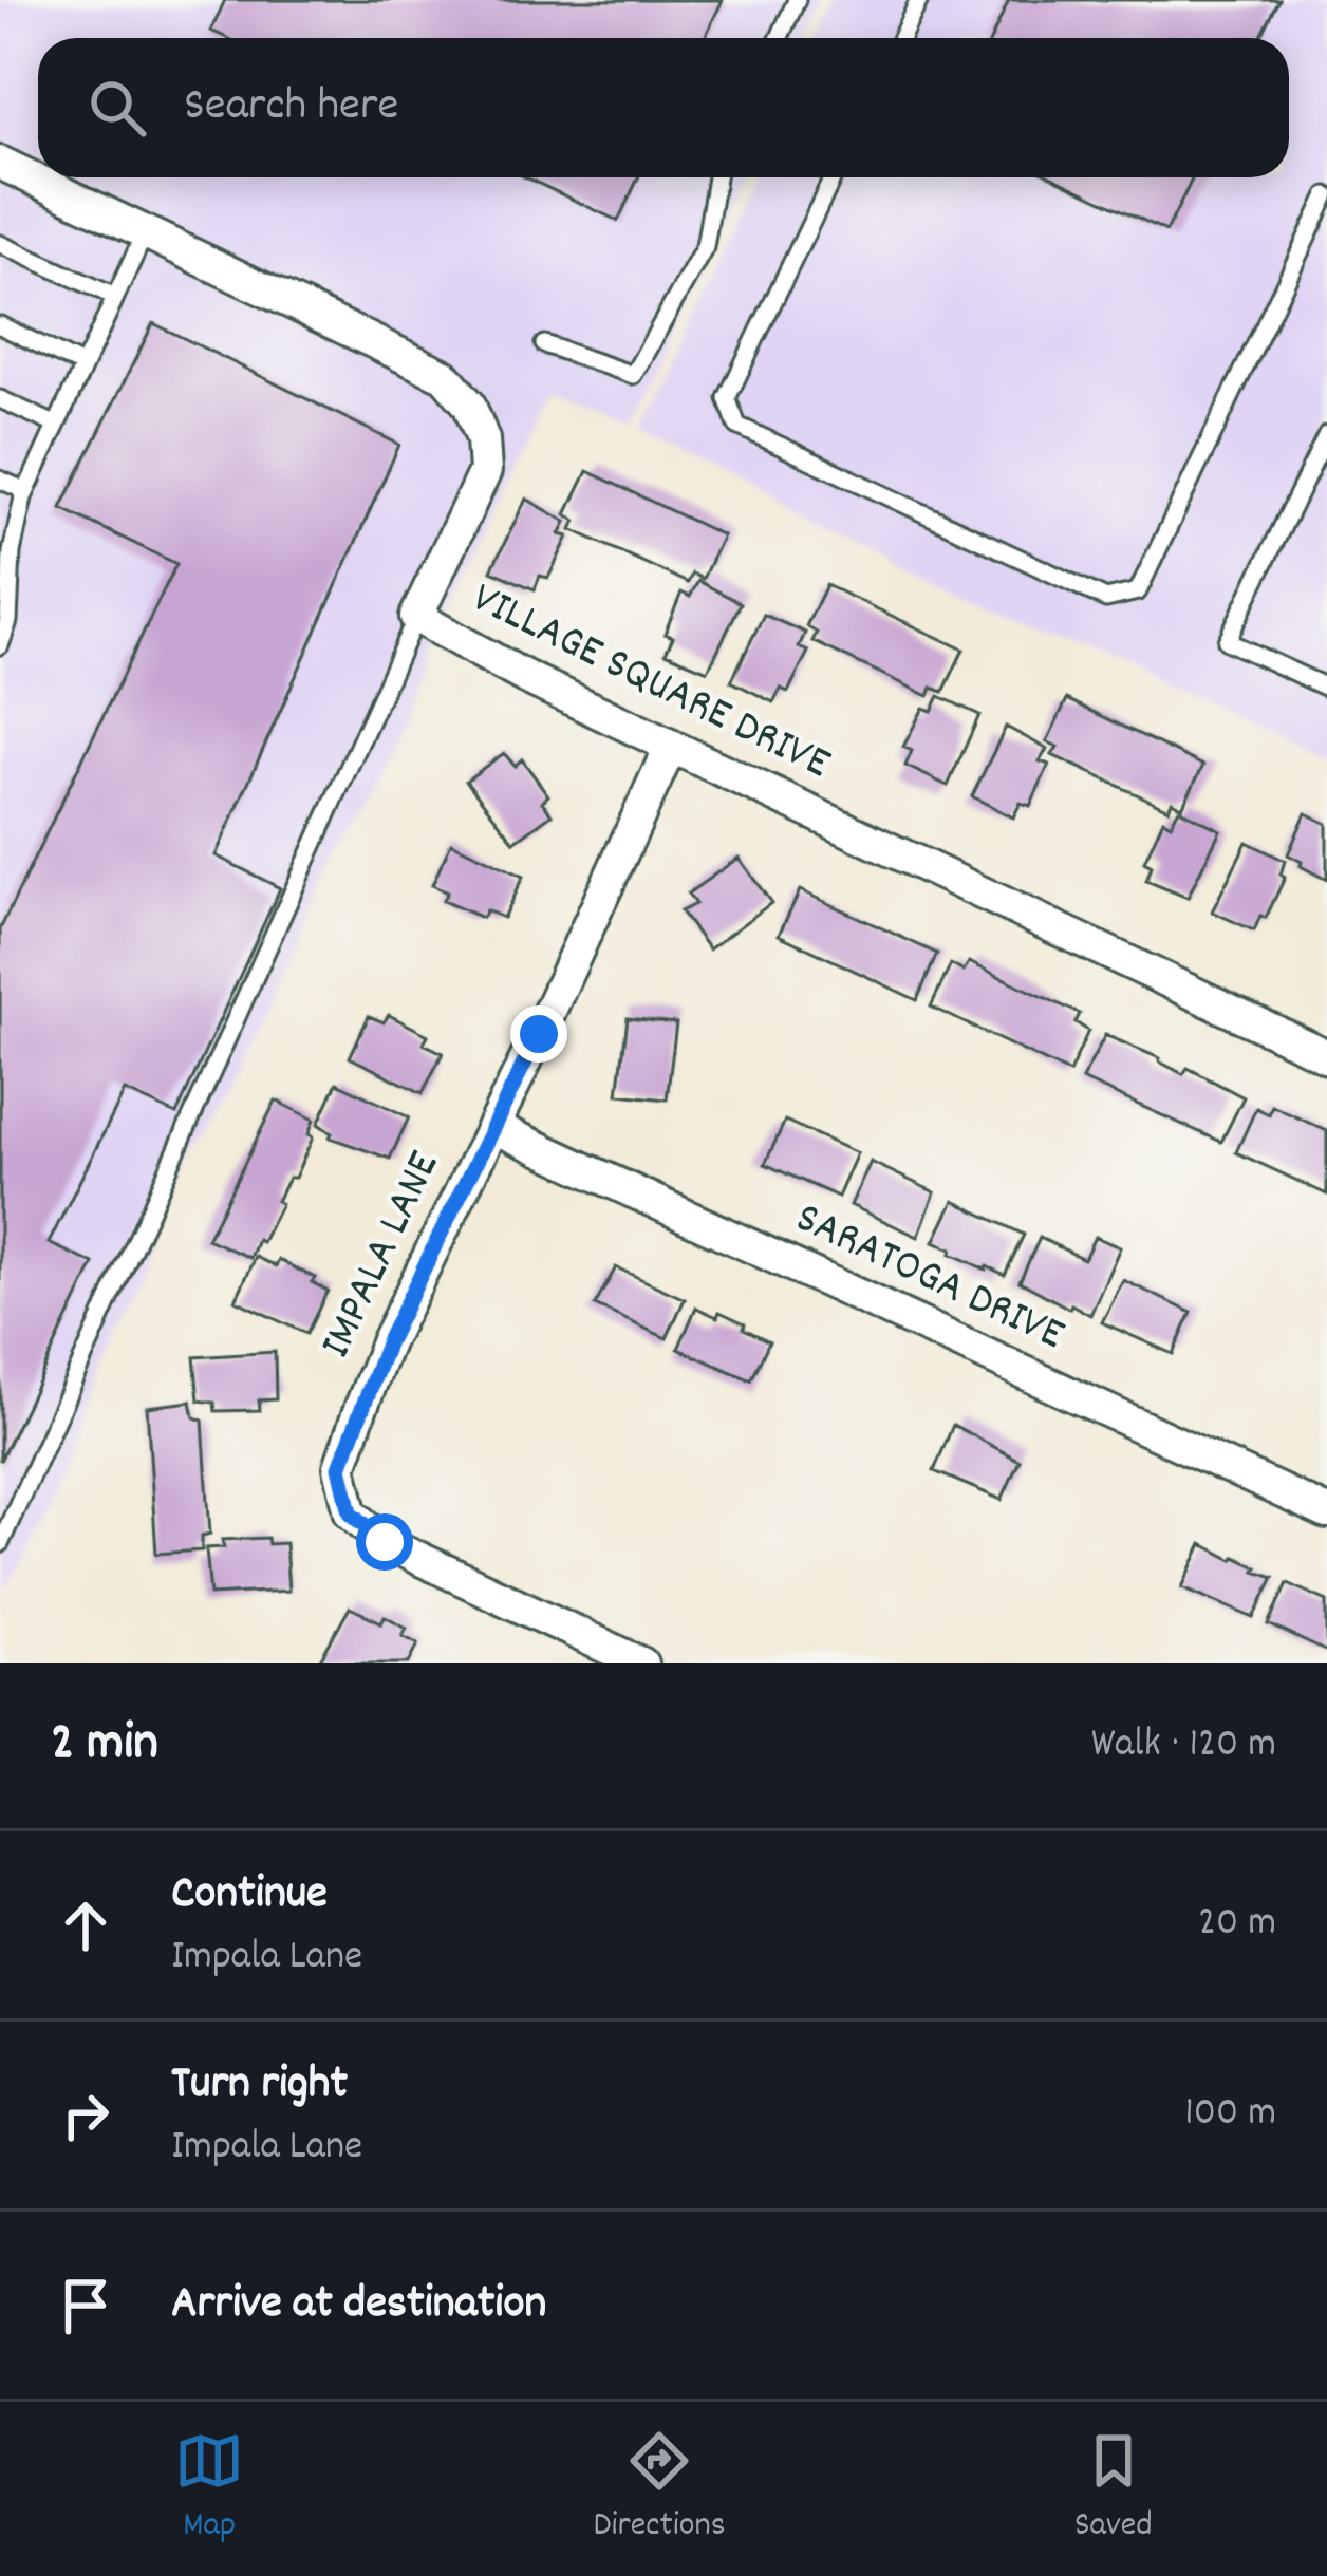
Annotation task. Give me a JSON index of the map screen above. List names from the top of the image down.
{
  "streets": {
    "street": ["VILLAGE SQUARE DRIVE", "IMPALA LANE", "SARATOGA DRIVE"]
  },
  "crossings": [
    ["VILLAGE SQUARE DRIVE", "IMPALA LANE"],
    ["IMPALA LANE", "SARATOGA DRIVE"]
  ],
  "page": {
    "search": "Search here",
    "heading": ["2 min", "Walk · 120 m"],
    "list": [
      ["Continue", "Impala Lane", "20 m"],
      ["Turn right", "Impala Lane", "100 m"],
      "Arrive at destination"
    ],
    "nav": ["Map", "Directions", "Saved"]
  }
}
